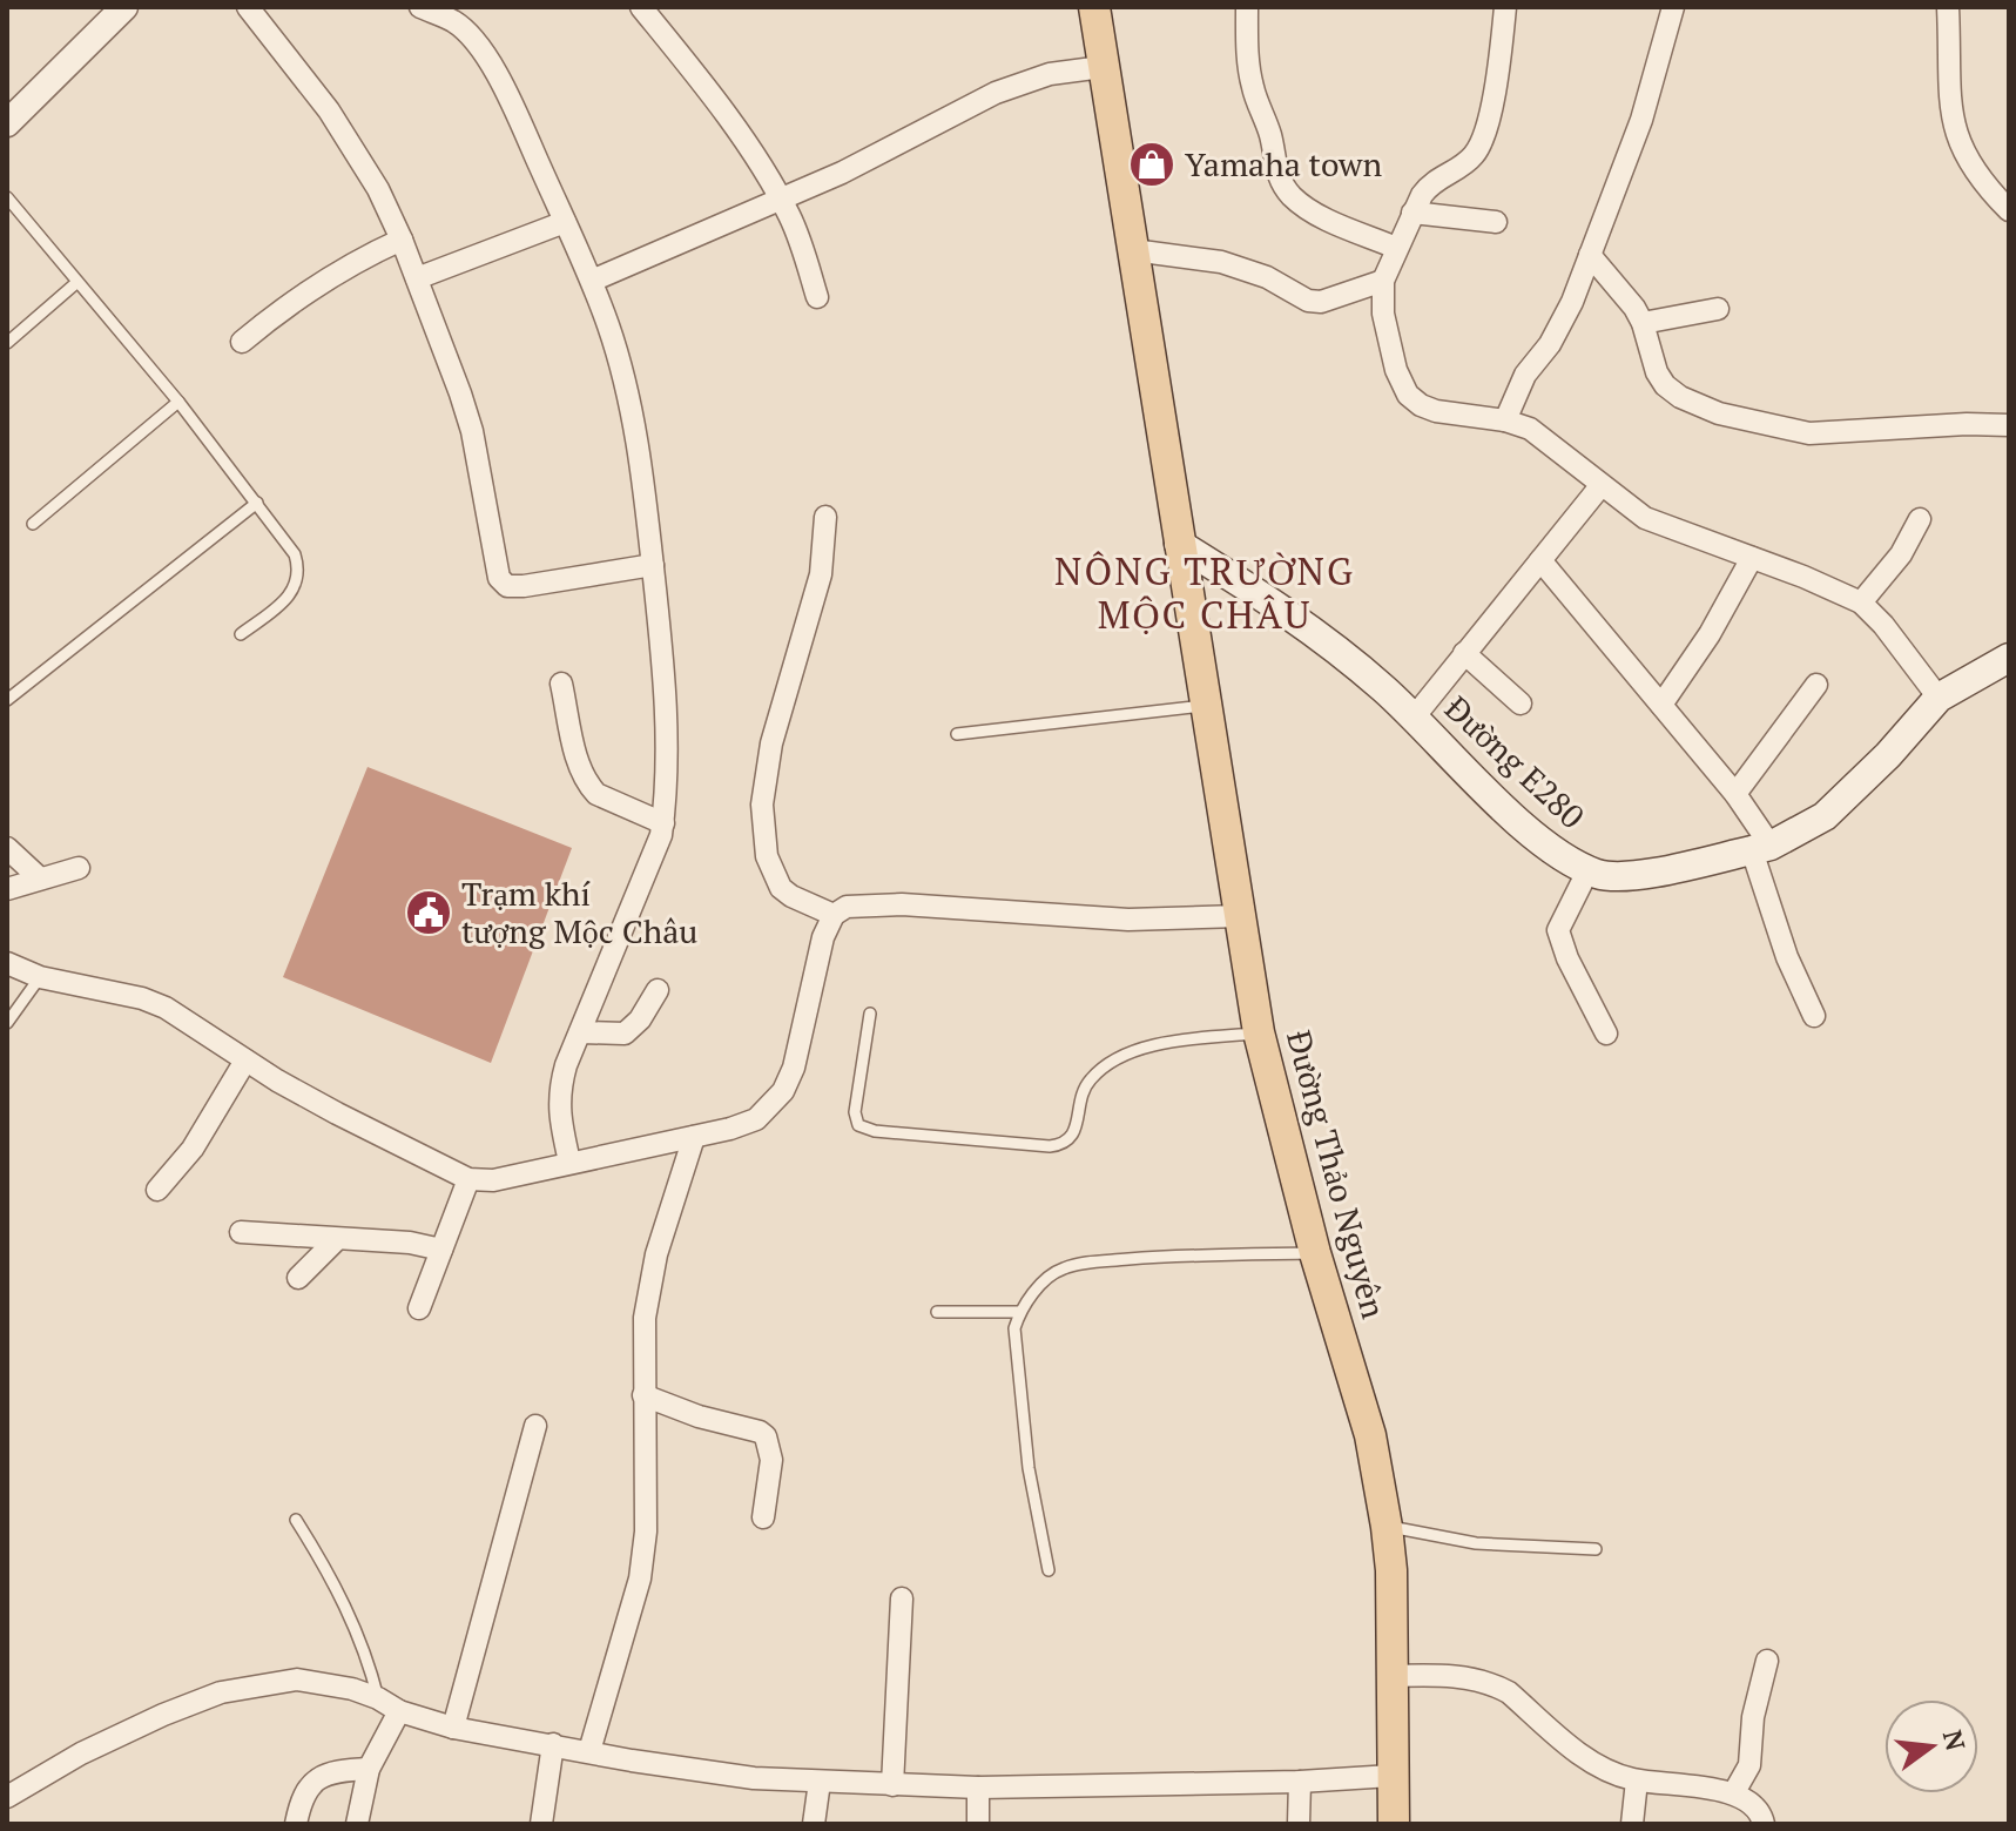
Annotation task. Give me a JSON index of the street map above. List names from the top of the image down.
{
  "streets": {
    "main road": ["Đường E280", "Đường Thảo Nguyên"]
  },
  "crossings": [
    ["Đường E280", "Đường Thảo Nguyên"]
  ],
  "districts": ["NÔNG TRƯỜNG MỘC CHÂU"],
  "places": {
    "shop": ["Yamaha town"],
    "public building": ["Trạm khí tượng Mộc Châu"]
  },
  "north": "right"
}
